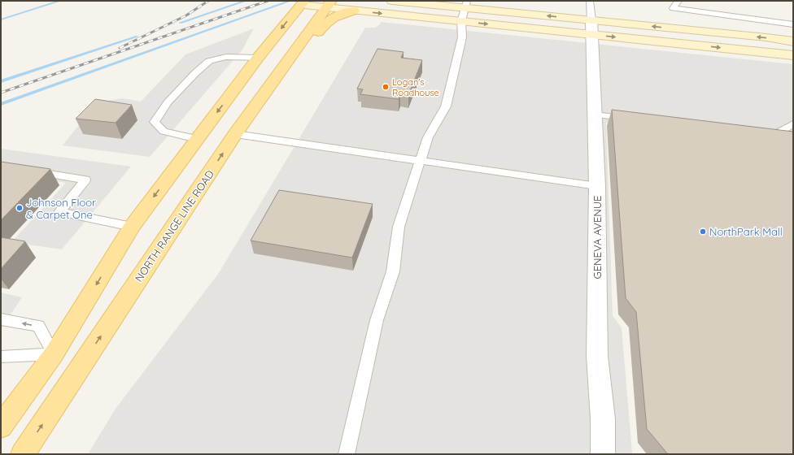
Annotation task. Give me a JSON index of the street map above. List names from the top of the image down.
{
  "streets": {
    "main road": ["NORTH RANGE LINE ROAD"],
    "street": ["GENEVA AVENUE"]
  },
  "places": ["Logan's Roadhouse", "Johnson Floor & Carpet One", "NorthPark Mall"]
}
